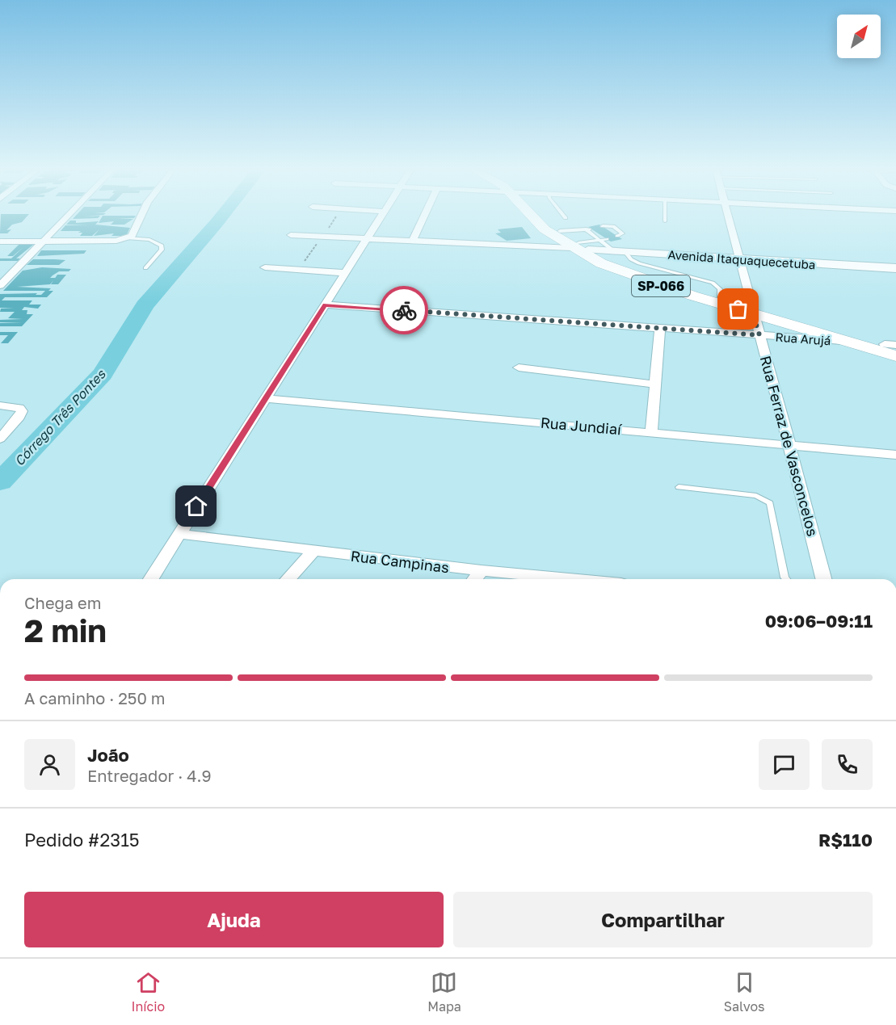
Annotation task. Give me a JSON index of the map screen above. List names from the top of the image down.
{
  "streets": {
    "main road": ["SP-066"],
    "street": [
      "Avenida Itaquaquecetuba",
      "Rua Arujá",
      "Rua Jundiaí",
      "Rua Ferraz de Vasconcelos",
      "Rua Campinas"
    ]
  },
  "crossings": [
    ["Avenida Itaquaquecetuba", "SP-066"],
    ["Avenida Itaquaquecetuba", "Rua Ferraz de Vasconcelos"],
    ["SP-066", "Rua Arujá"],
    ["SP-066", "Rua Ferraz de Vasconcelos"],
    ["Rua Arujá", "Rua Ferraz de Vasconcelos"],
    ["Rua Jundiaí", "Rua Ferraz de Vasconcelos"]
  ],
  "water": ["Córrego Três Pontes"],
  "north": "top right",
  "page": {
    "heading": ["2 min", "Chega em", "09:06–09:11"],
    "panel": [
      "João",
      "Entregador · 4.9",
      "Pedido #2315",
      "R$110"
    ],
    "bar": "A caminho · 250 m",
    "buttons": ["Ajuda", "Compartilhar"],
    "tabs": ["Início", "Mapa", "Salvos"]
  }
}
